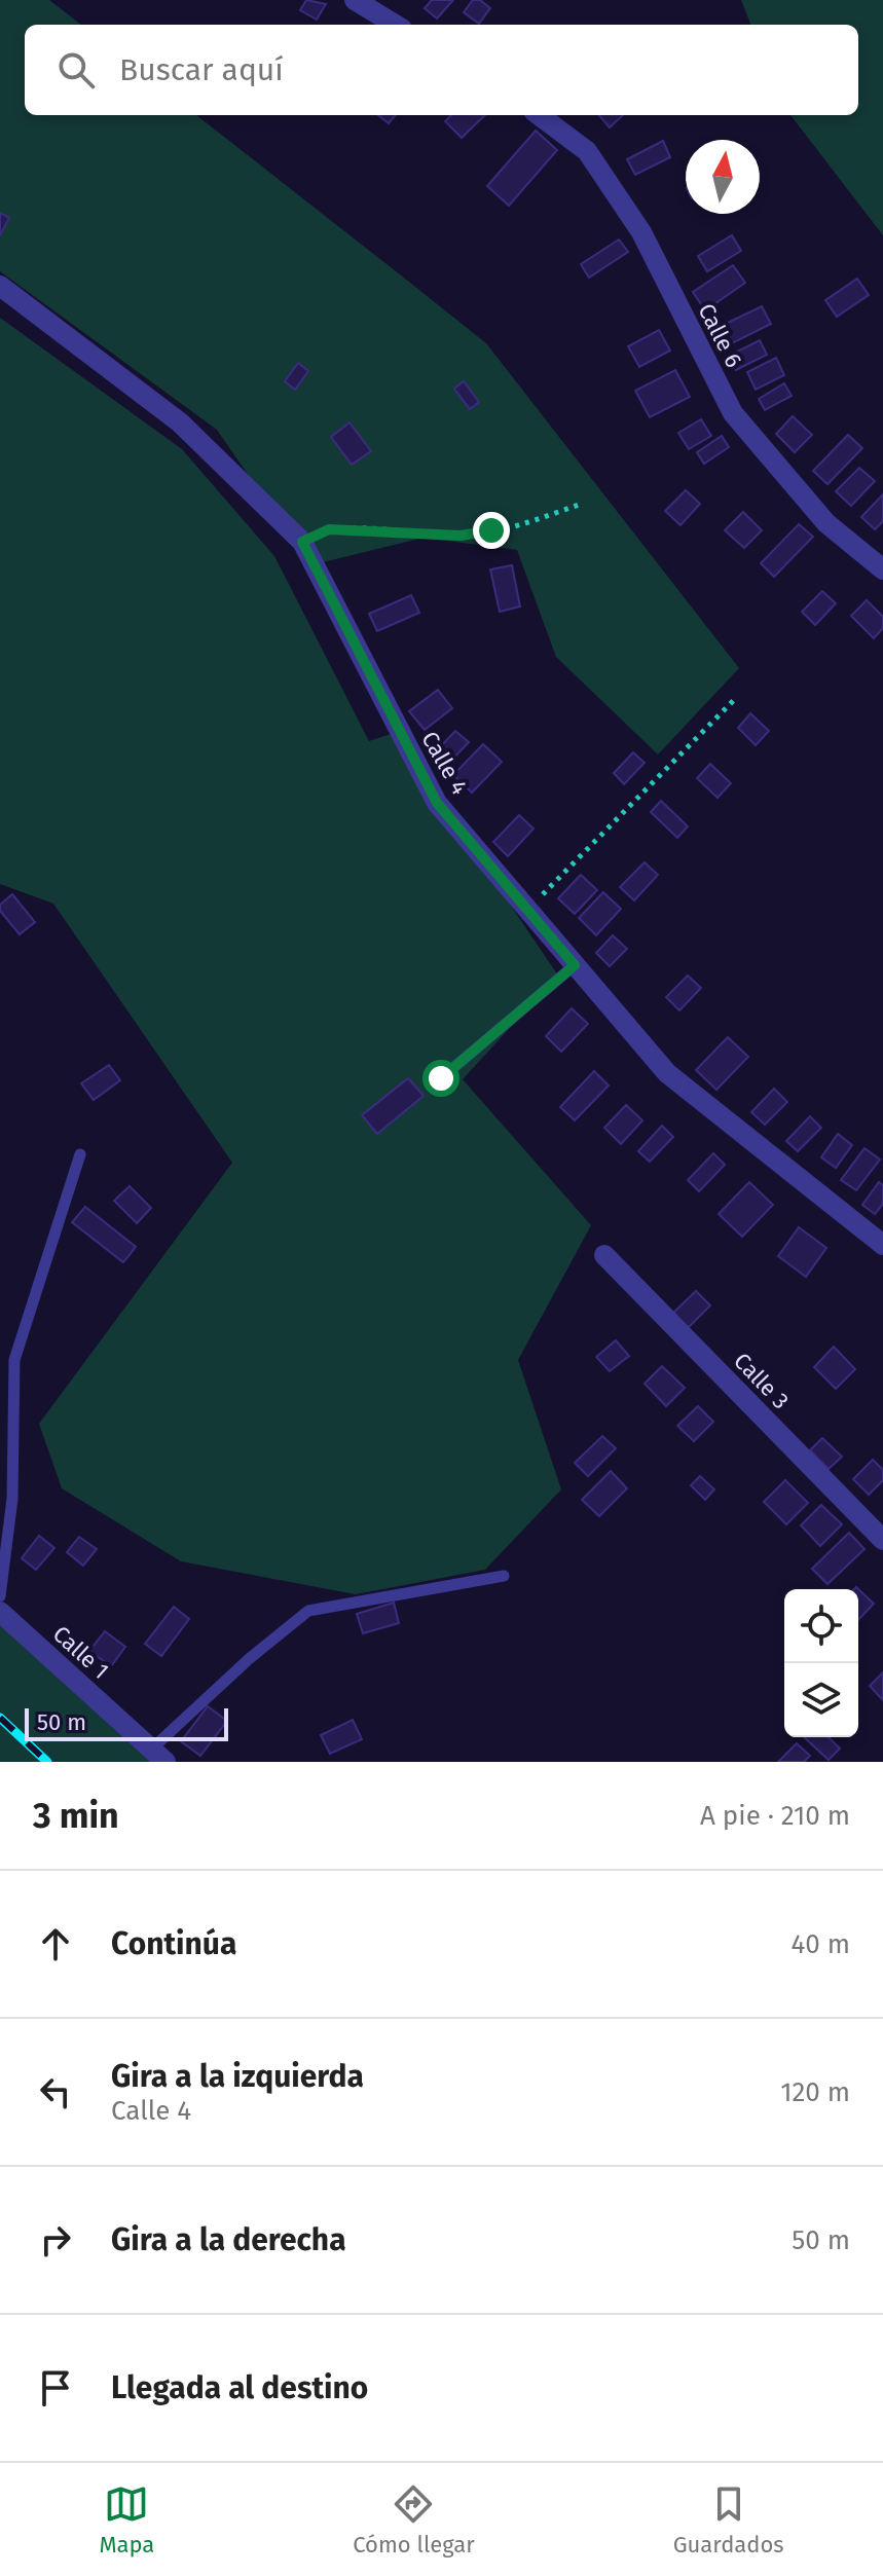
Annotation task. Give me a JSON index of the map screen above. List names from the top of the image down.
{
  "streets": {
    "street": [
      "Calle 6",
      "Calle 4",
      "Calle 3",
      "Calle 1"
    ]
  },
  "scale_bar": "50 m",
  "north": "top",
  "page": {
    "search": "Buscar aquí",
    "scale": "50 m",
    "heading": ["3 min", "A pie · 210 m"],
    "list": [
      ["Continúa", "40 m"],
      ["Gira a la izquierda", "Calle 4", "120 m"],
      ["Gira a la derecha", "50 m"],
      "Llegada al destino"
    ],
    "nav": ["Mapa", "Cómo llegar", "Guardados"]
  }
}
